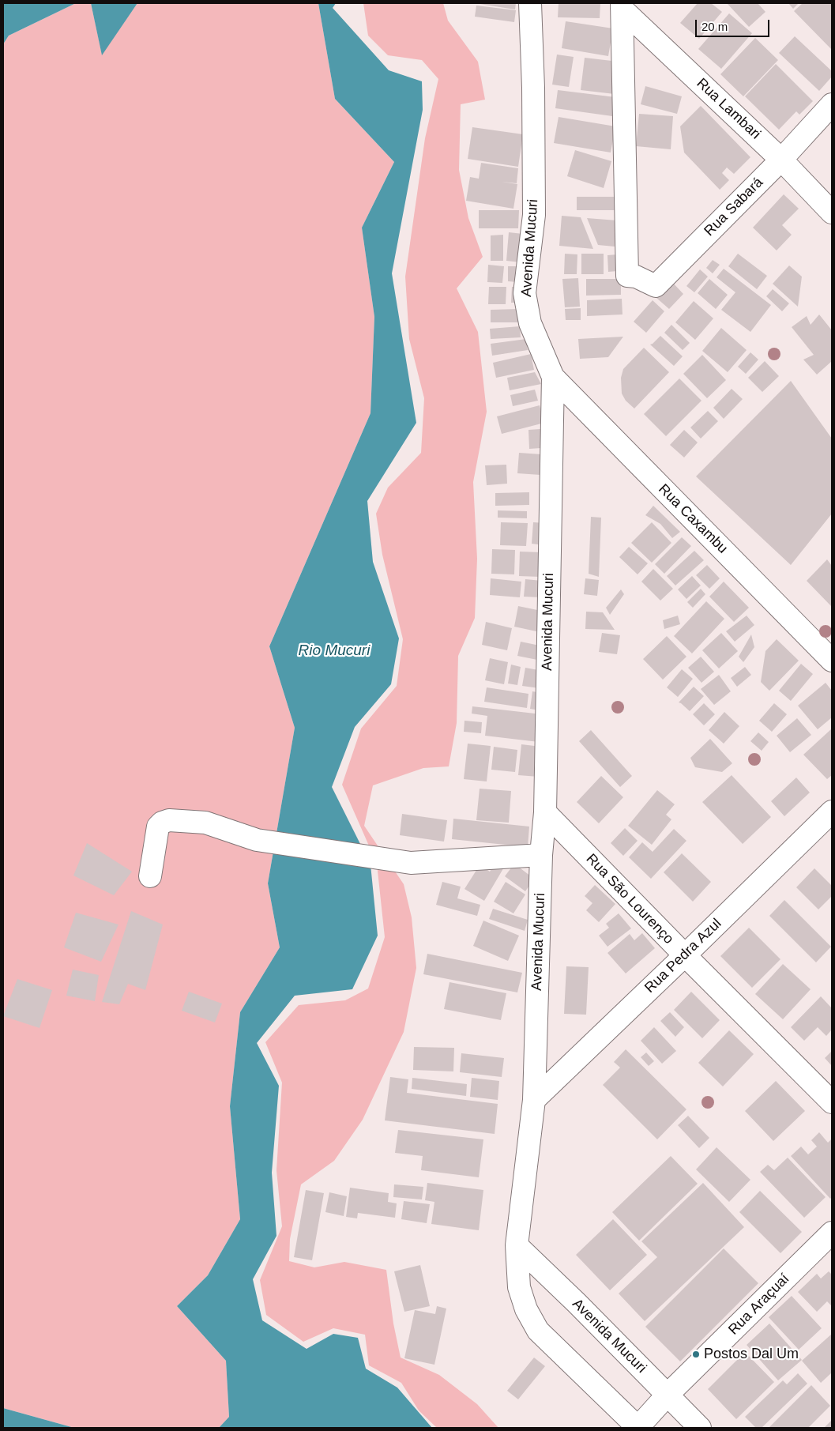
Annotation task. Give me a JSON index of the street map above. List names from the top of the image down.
{
  "streets": {
    "street": [
      "Rua Lambari",
      "Rua Sabará",
      "Avenida Mucuri",
      "Rua Caxambu",
      "Rua São Lourenço",
      "Rua Pedra Azul",
      "Rua Araçuaí"
    ]
  },
  "crossings": [
    ["Rua Lambari", "Rua Sabará"],
    ["Avenida Mucuri", "Rua Caxambu"],
    ["Avenida Mucuri", "Rua São Lourenço"],
    ["Avenida Mucuri", "Rua Pedra Azul"],
    ["Avenida Mucuri", "Rua Araçuaí"],
    ["Rua São Lourenço", "Rua Pedra Azul"]
  ],
  "water": ["Rio Mucuri"],
  "places": ["Postos Dal Um"],
  "scale_bar": "20 m"
}
